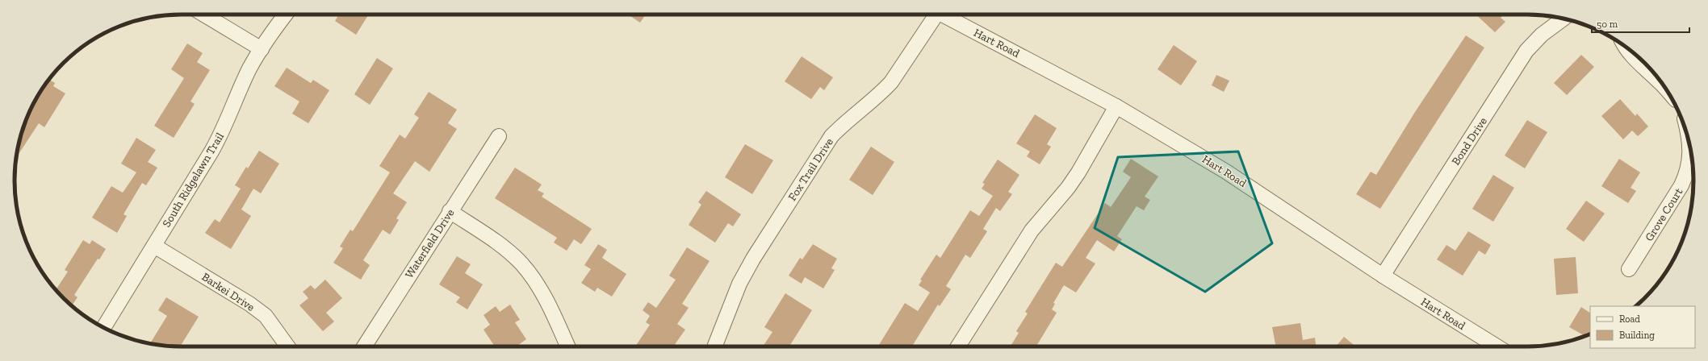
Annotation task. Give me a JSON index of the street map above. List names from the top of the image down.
{
  "streets": {
    "street": [
      "Hart Road",
      "Bond Drive",
      "Fox Trail Drive",
      "South Ridgelawn Trail",
      "Grove Court",
      "Waterfield Drive",
      "Barkei Drive"
    ]
  },
  "crossings": [
    ["Hart Road", "Bond Drive"],
    ["South Ridgelawn Trail", "Barkei Drive"]
  ],
  "legend": ["Road", "Building"],
  "scale_bar": "50 m"
}
